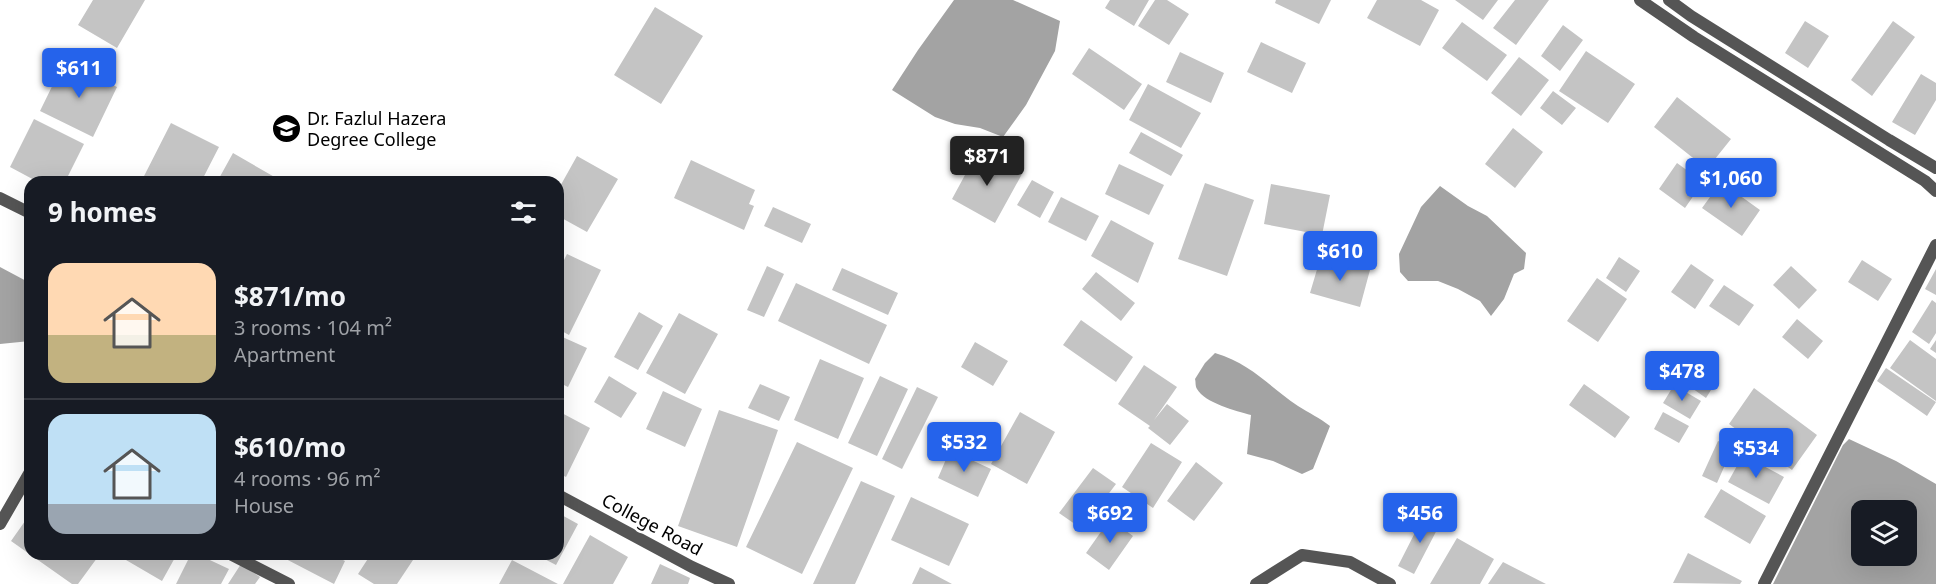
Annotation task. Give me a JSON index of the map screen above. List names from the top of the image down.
{
  "streets": {
    "street": ["College Road"]
  },
  "places": {
    "school or university": ["Dr. Fazlul Hazera Degree College"]
  },
  "page": {
    "price": [
      "$611",
      "$871",
      "$1,060",
      "$610",
      "$478",
      "$532",
      "$534",
      "$692",
      "$456"
    ],
    "heading": "9 homes",
    "list": [
      {
        "name": "$871/mo",
        "note": "3 rooms · 104 m² · Apartment"
      },
      {
        "name": "$610/mo",
        "note": "4 rooms · 96 m² · House"
      }
    ]
  }
}
